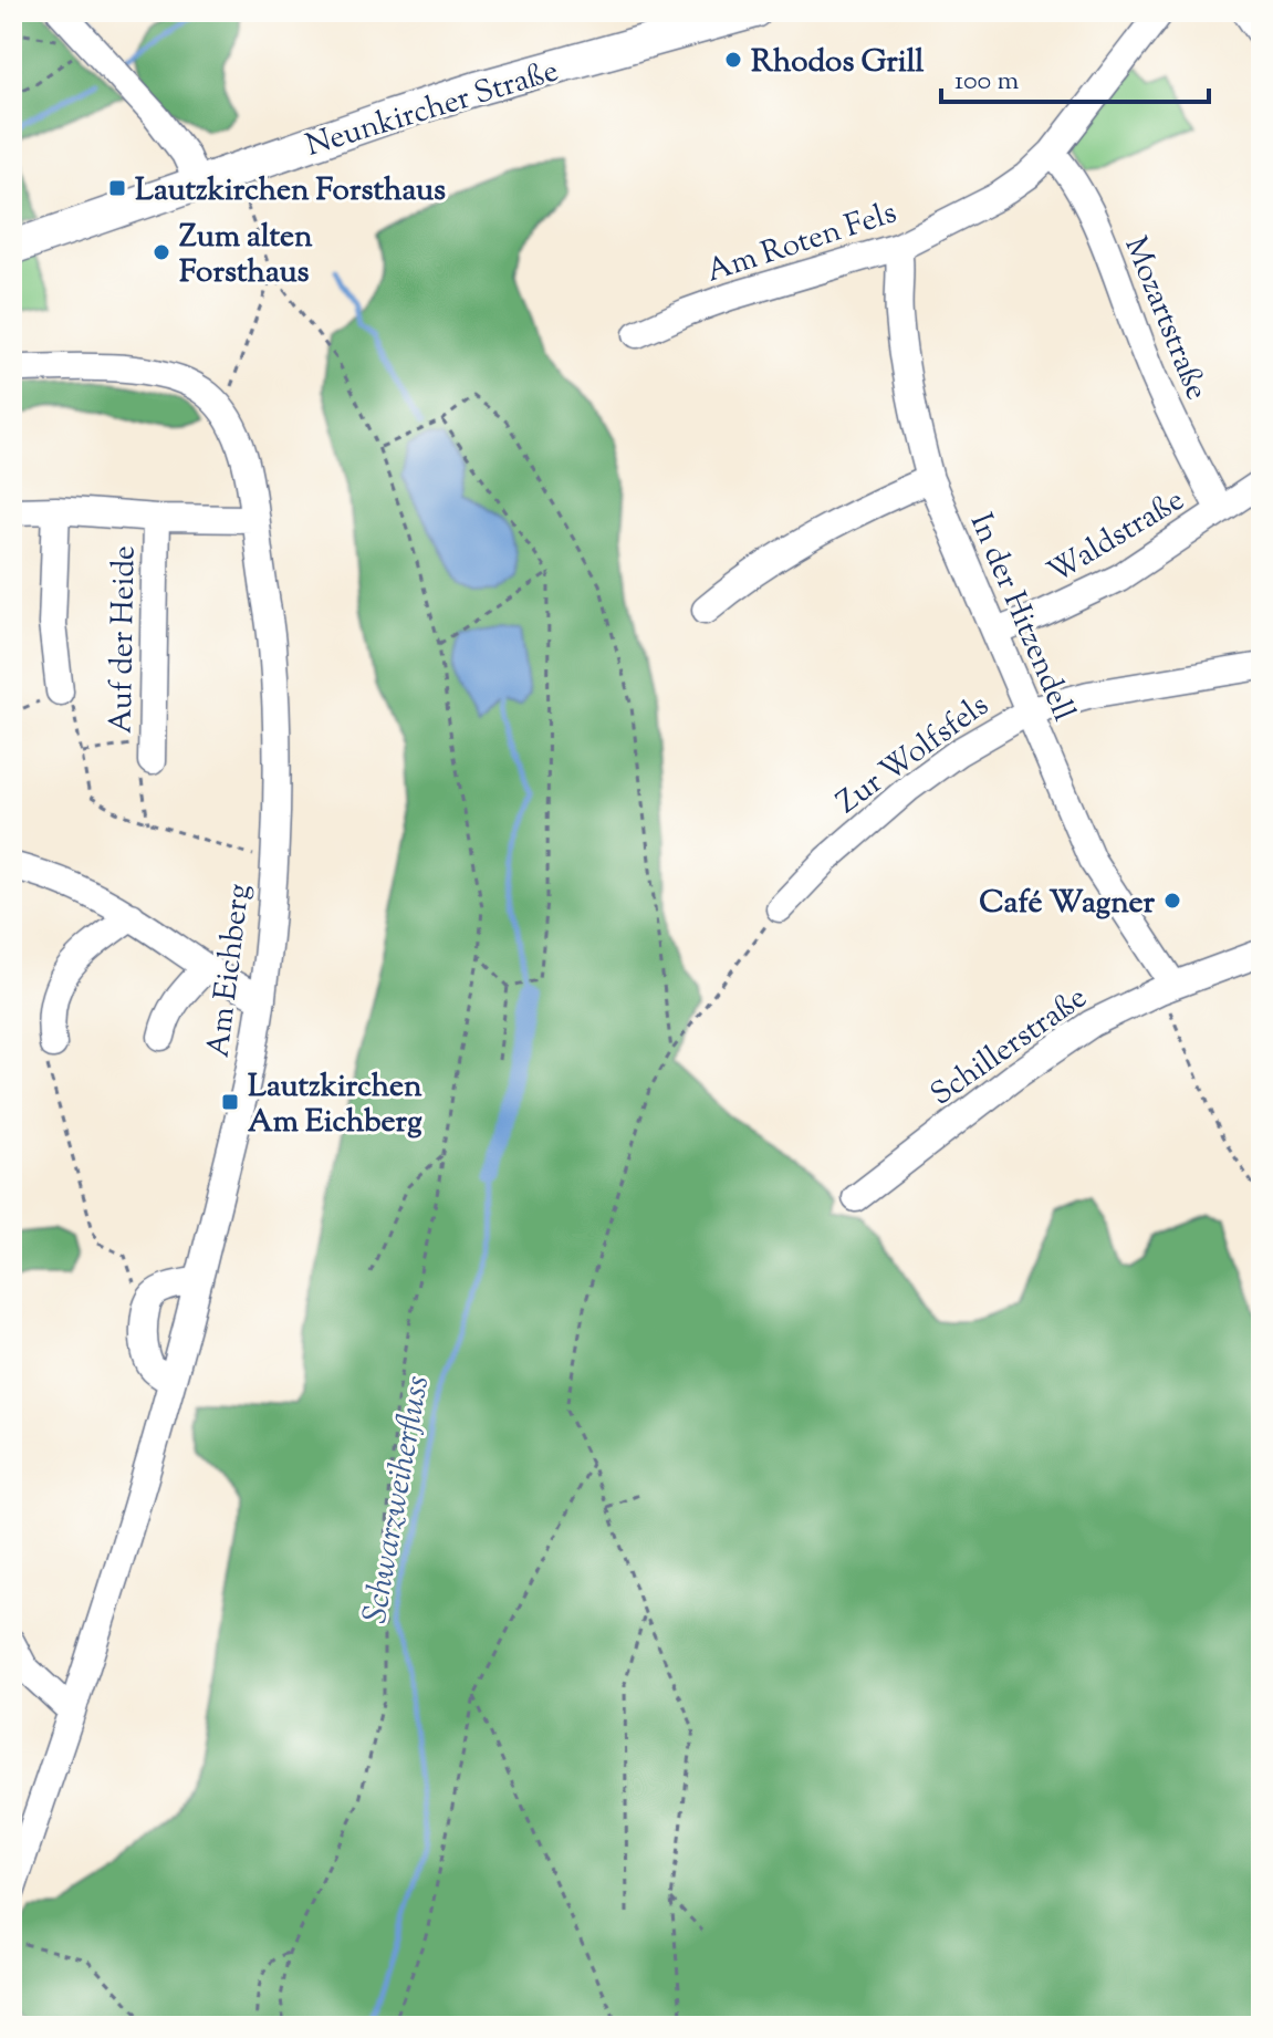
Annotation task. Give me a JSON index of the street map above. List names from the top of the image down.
{
  "streets": {
    "main road": ["Neunkircher Straße"],
    "street": [
      "Am Roten Fels",
      "Mozartstraße",
      "Waldstraße",
      "In der Hitzendell",
      "Auf der Heide",
      "Zur Wolfsfels",
      "Am Eichberg",
      "Schillerstraße"
    ]
  },
  "crossings": [
    ["Am Roten Fels", "Mozartstraße"],
    ["Am Roten Fels", "In der Hitzendell"],
    ["Mozartstraße", "Waldstraße"],
    ["Waldstraße", "In der Hitzendell"],
    ["In der Hitzendell", "Zur Wolfsfels"],
    ["In der Hitzendell", "Schillerstraße"],
    ["Auf der Heide", "Am Eichberg"]
  ],
  "water": ["Schwarzweiherfluss"],
  "places": {
    "other": ["Rhodos Grill", "Zum alten Forsthaus", "Café Wagner"],
    "transit": ["Lautzkirchen Forsthaus", "Lautzkirchen Am Eichberg"]
  },
  "scale_bar": "100 m"
}
